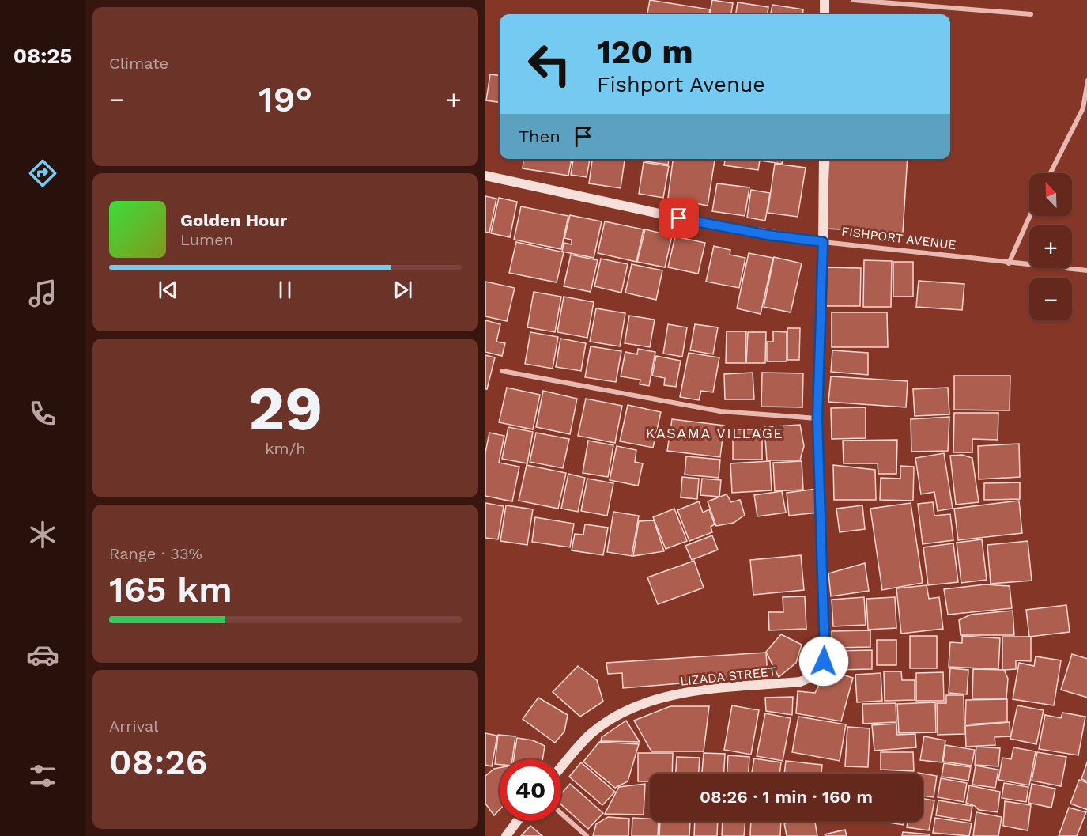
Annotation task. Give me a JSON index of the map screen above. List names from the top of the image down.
{
  "streets": {
    "street": ["FISHPORT AVENUE", "LIZADA STREET"]
  },
  "crossings": [
    ["FISHPORT AVENUE", "LIZADA STREET"]
  ],
  "districts": ["KASAMA VILLAGE"],
  "north": "top left",
  "page": {
    "tabs": "08:25",
    "tile": [
      "Climate",
      ["29", "km/h"],
      ["Range · 33%", "165 km"],
      ["Arrival", "08:26"]
    ],
    "turn": ["120 m", "Fishport Avenue"],
    "heat": ["−", "19°", "+"],
    "then": "Then",
    "map_buttons": ["+", "−"],
    "song": ["Golden Hour", "Lumen"],
    "limit": "40",
    "trip": "08:26 · 1 min · 160 m"
  }
}
